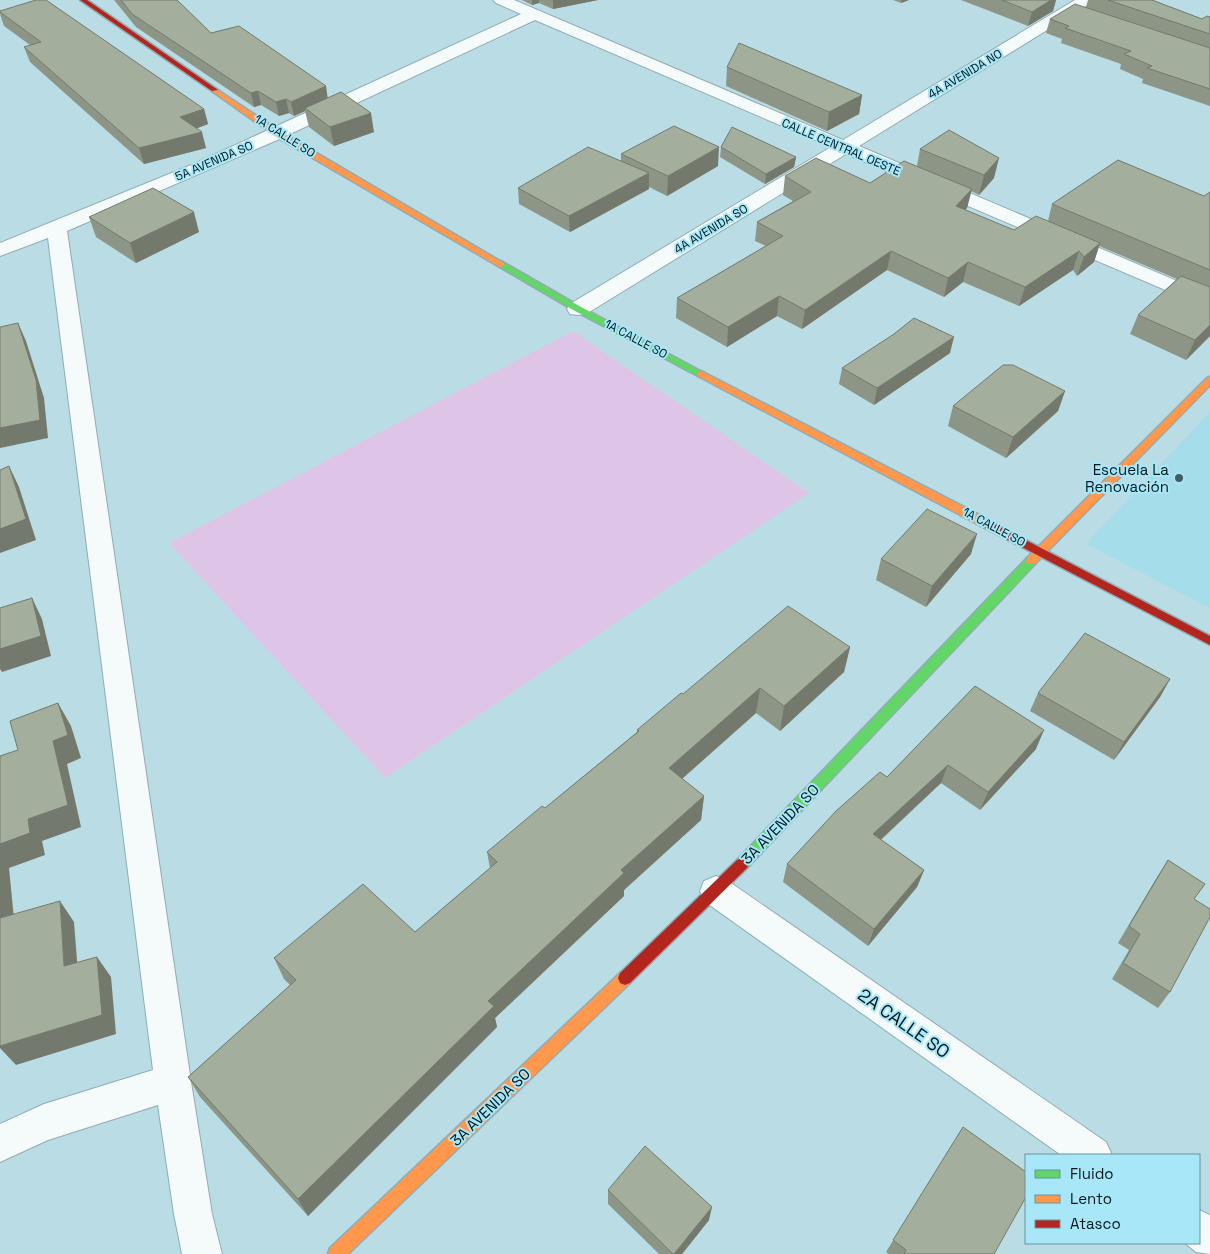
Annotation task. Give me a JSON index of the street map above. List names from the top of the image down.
{
  "streets": {
    "street": [
      "4A AVENIDA NO",
      "1A CALLE SO",
      "CALLE CENTRAL OESTE",
      "5A AVENIDA SO",
      "4A AVENIDA SO",
      "3A AVENIDA SO",
      "2A CALLE SO"
    ]
  },
  "crossings": [
    ["4A AVENIDA NO", "CALLE CENTRAL OESTE"],
    ["4A AVENIDA NO", "4A AVENIDA SO"],
    ["1A CALLE SO", "5A AVENIDA SO"],
    ["1A CALLE SO", "4A AVENIDA SO"],
    ["1A CALLE SO", "3A AVENIDA SO"],
    ["CALLE CENTRAL OESTE", "5A AVENIDA SO"],
    ["CALLE CENTRAL OESTE", "4A AVENIDA SO"],
    ["3A AVENIDA SO", "2A CALLE SO"]
  ],
  "places": ["Escuela La Renovación"],
  "legend": ["Fluido", "Lento", "Atasco"]
}
